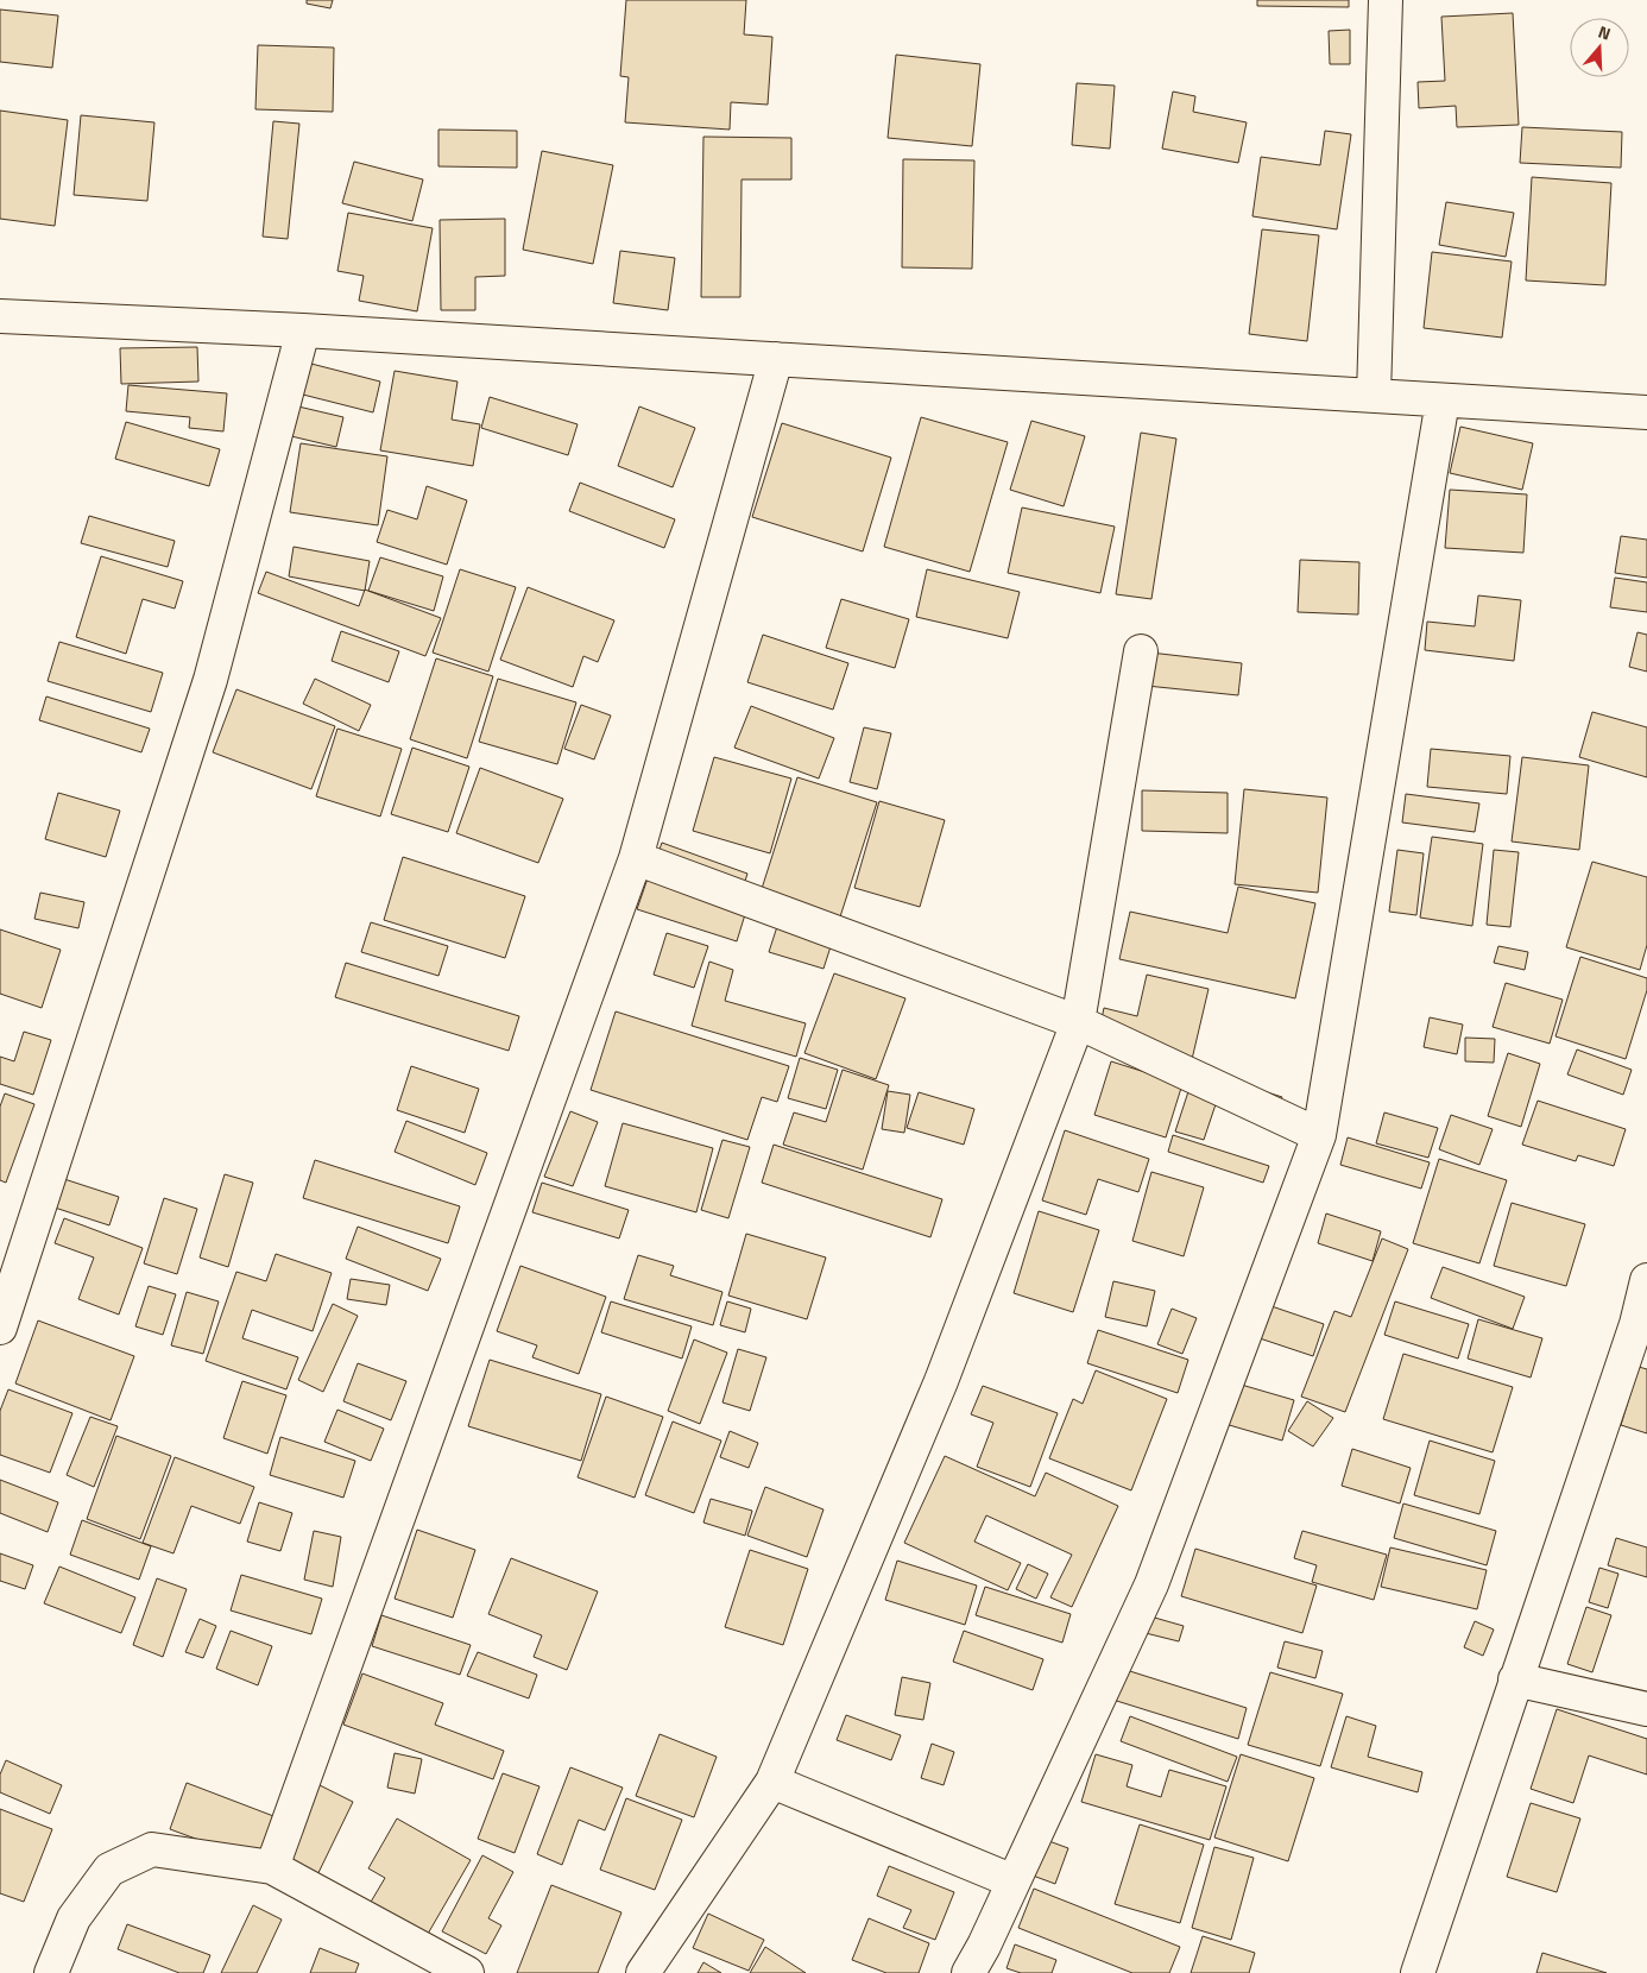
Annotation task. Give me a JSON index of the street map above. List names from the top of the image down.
{
  "north": "top"
}
